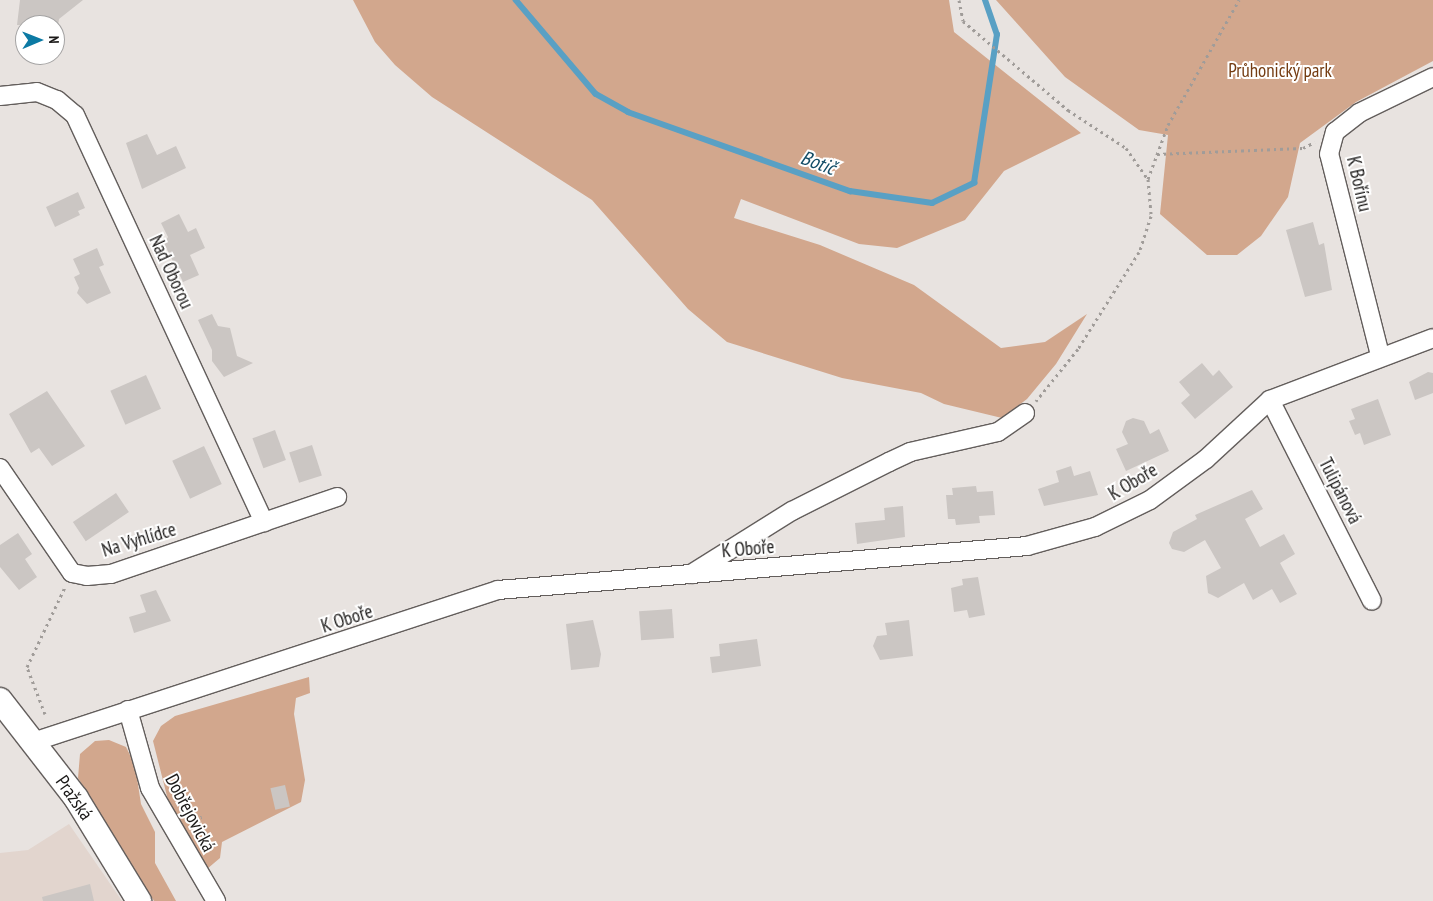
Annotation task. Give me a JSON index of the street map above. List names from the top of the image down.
{
  "streets": {
    "main road": ["Pražská"],
    "street": [
      "K Bořínu",
      "Nad Oborou",
      "K Oboře",
      "Tulipánová",
      "Na Vyhlídce",
      "Dobřejovická"
    ]
  },
  "crossings": [
    ["K Bořínu", "K Oboře"],
    ["Nad Oborou", "Na Vyhlídce"],
    ["K Oboře", "Tulipánová"],
    ["K Oboře", "Pražská"],
    ["K Oboře", "Dobřejovická"]
  ],
  "water": ["Botič"],
  "parks": ["Průhonický park"],
  "north": "right"
}
